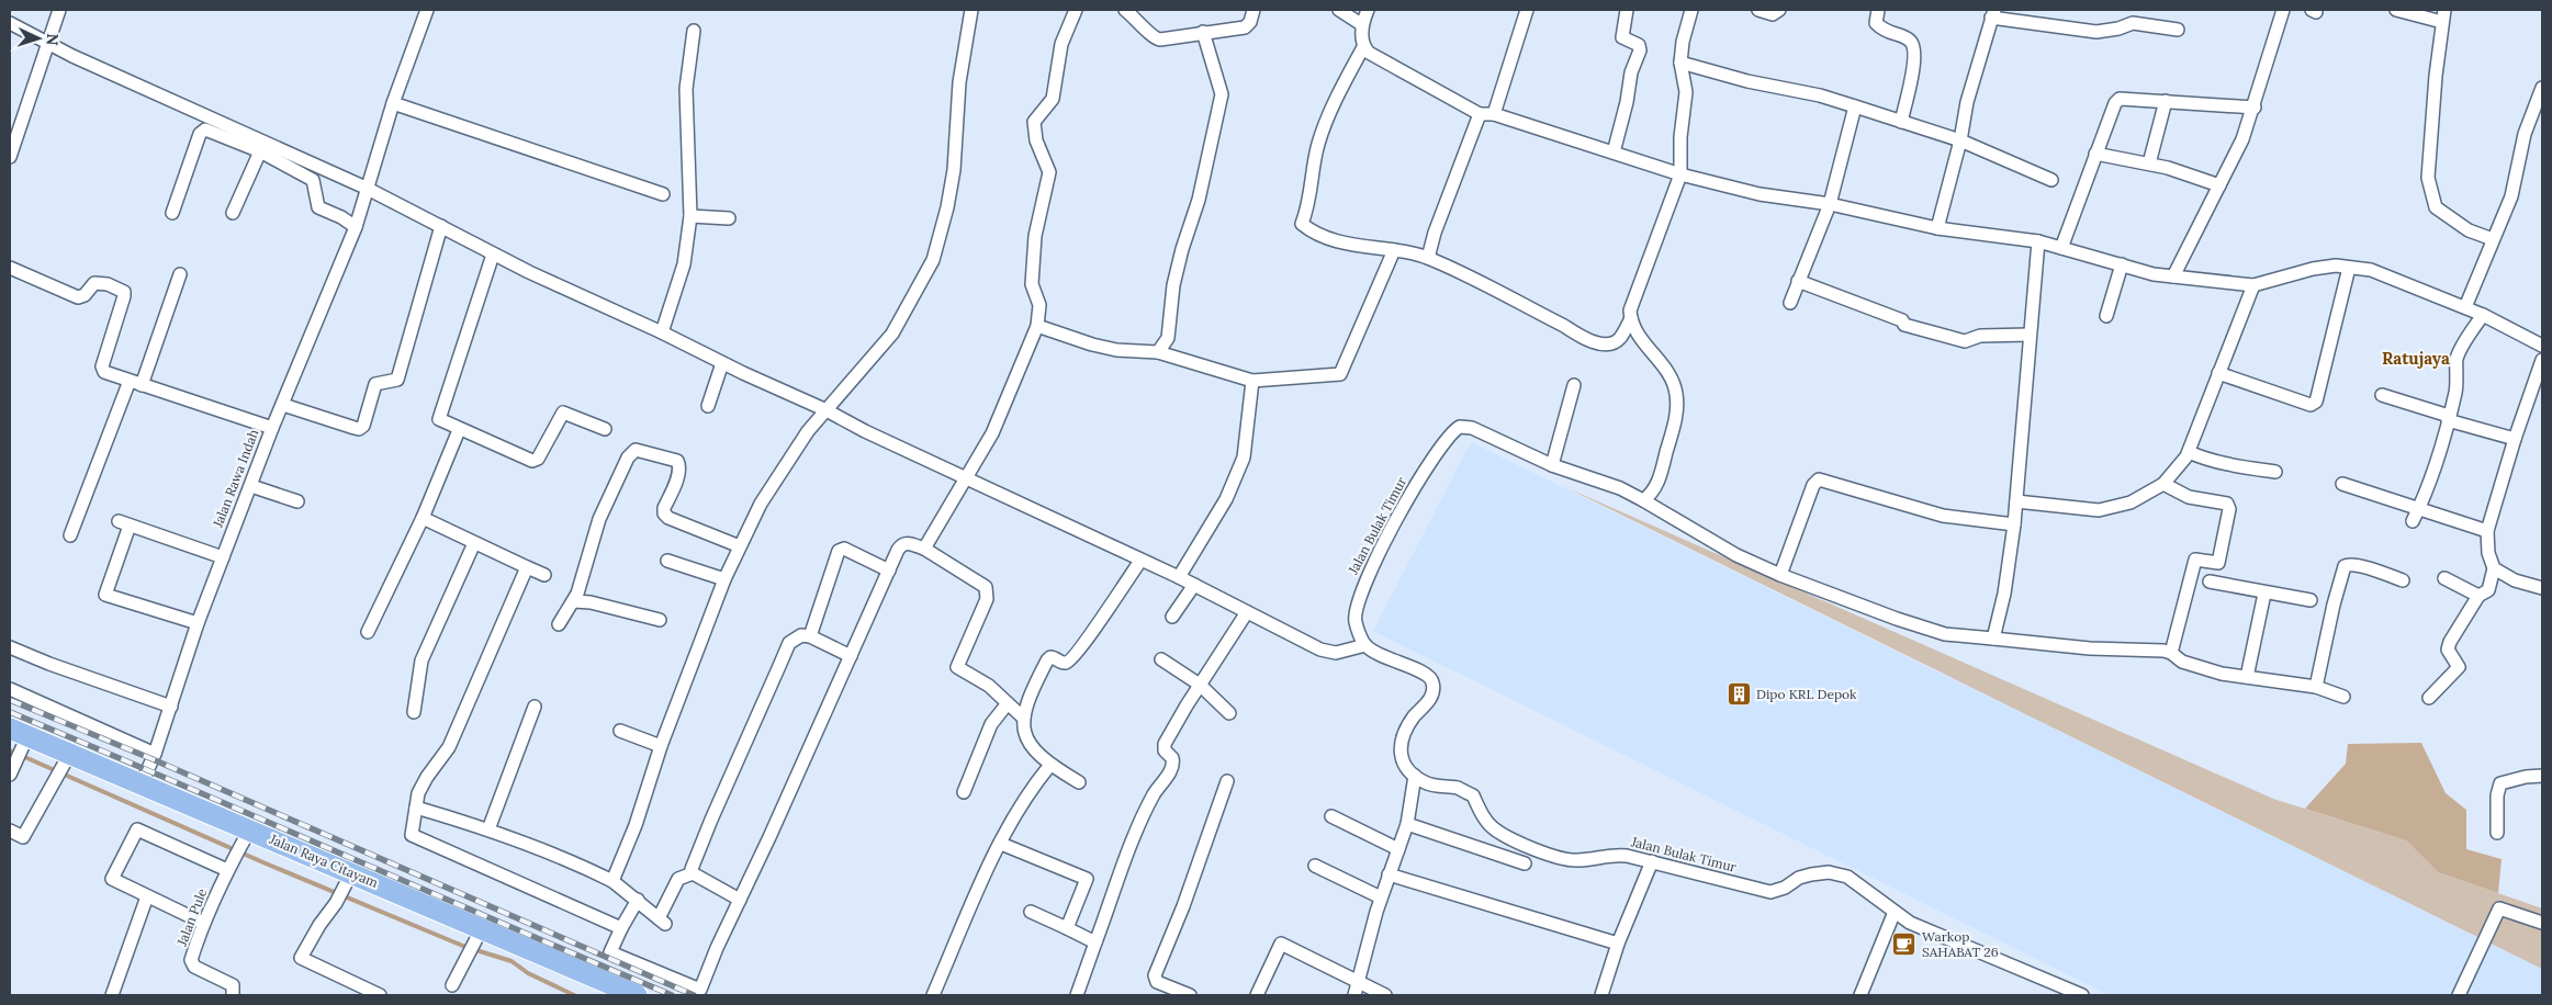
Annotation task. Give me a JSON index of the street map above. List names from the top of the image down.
{
  "streets": {
    "main road": ["Jalan Raya Citayam"],
    "street": ["Jalan Rawa Indah", "Jalan Bulak Timur", "Jalan Pule"]
  },
  "crossings": [
    ["Jalan Rawa Indah", "Jalan Raya Citayam"],
    ["Jalan Raya Citayam", "Jalan Pule"]
  ],
  "districts": ["Ratujaya"],
  "places": {
    "building": ["Dipo KRL Depok"],
    "cafe": ["Warkop SAHABAT 26"]
  },
  "north": "right"
}
